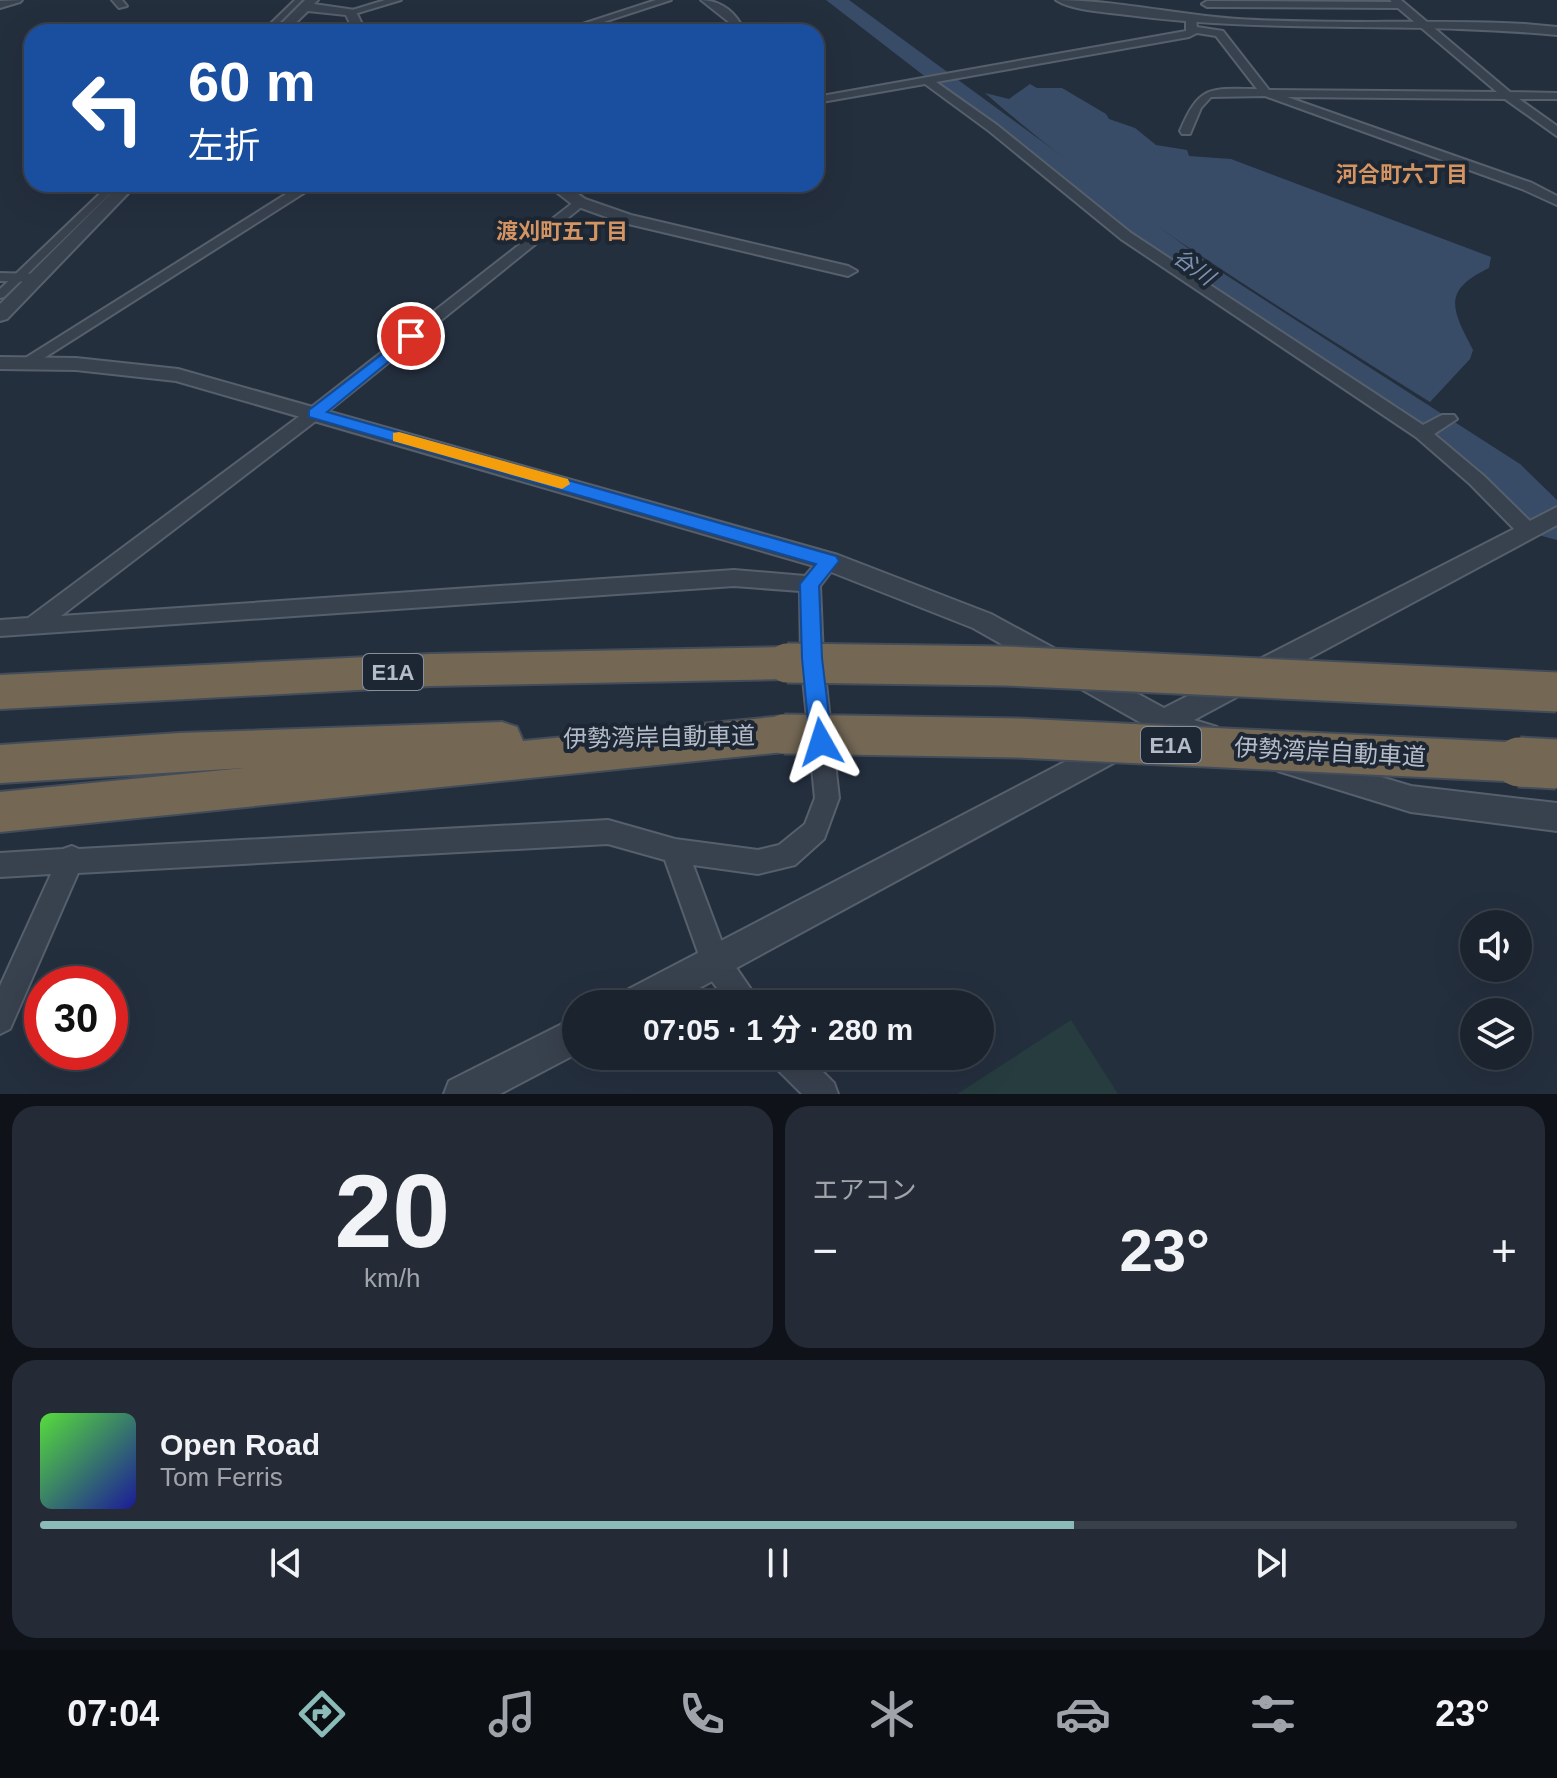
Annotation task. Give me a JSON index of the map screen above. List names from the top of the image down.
{
  "streets": {
    "highway": ["E1A", "伊勢湾岸自動車道"]
  },
  "districts": ["河合町六丁目", "渡刈町五丁目"],
  "water": ["谷川"],
  "page": {
    "turn": ["60 m", "左折"],
    "limit": "30",
    "trip": "07:05 · 1 分 · 280 m",
    "tile": [
      ["20", "km/h"],
      "エアコン"
    ],
    "heat": ["−", "23°", "+"],
    "song": ["Open Road", "Tom Ferris"],
    "tabs": ["07:04", "23°"]
  }
}
